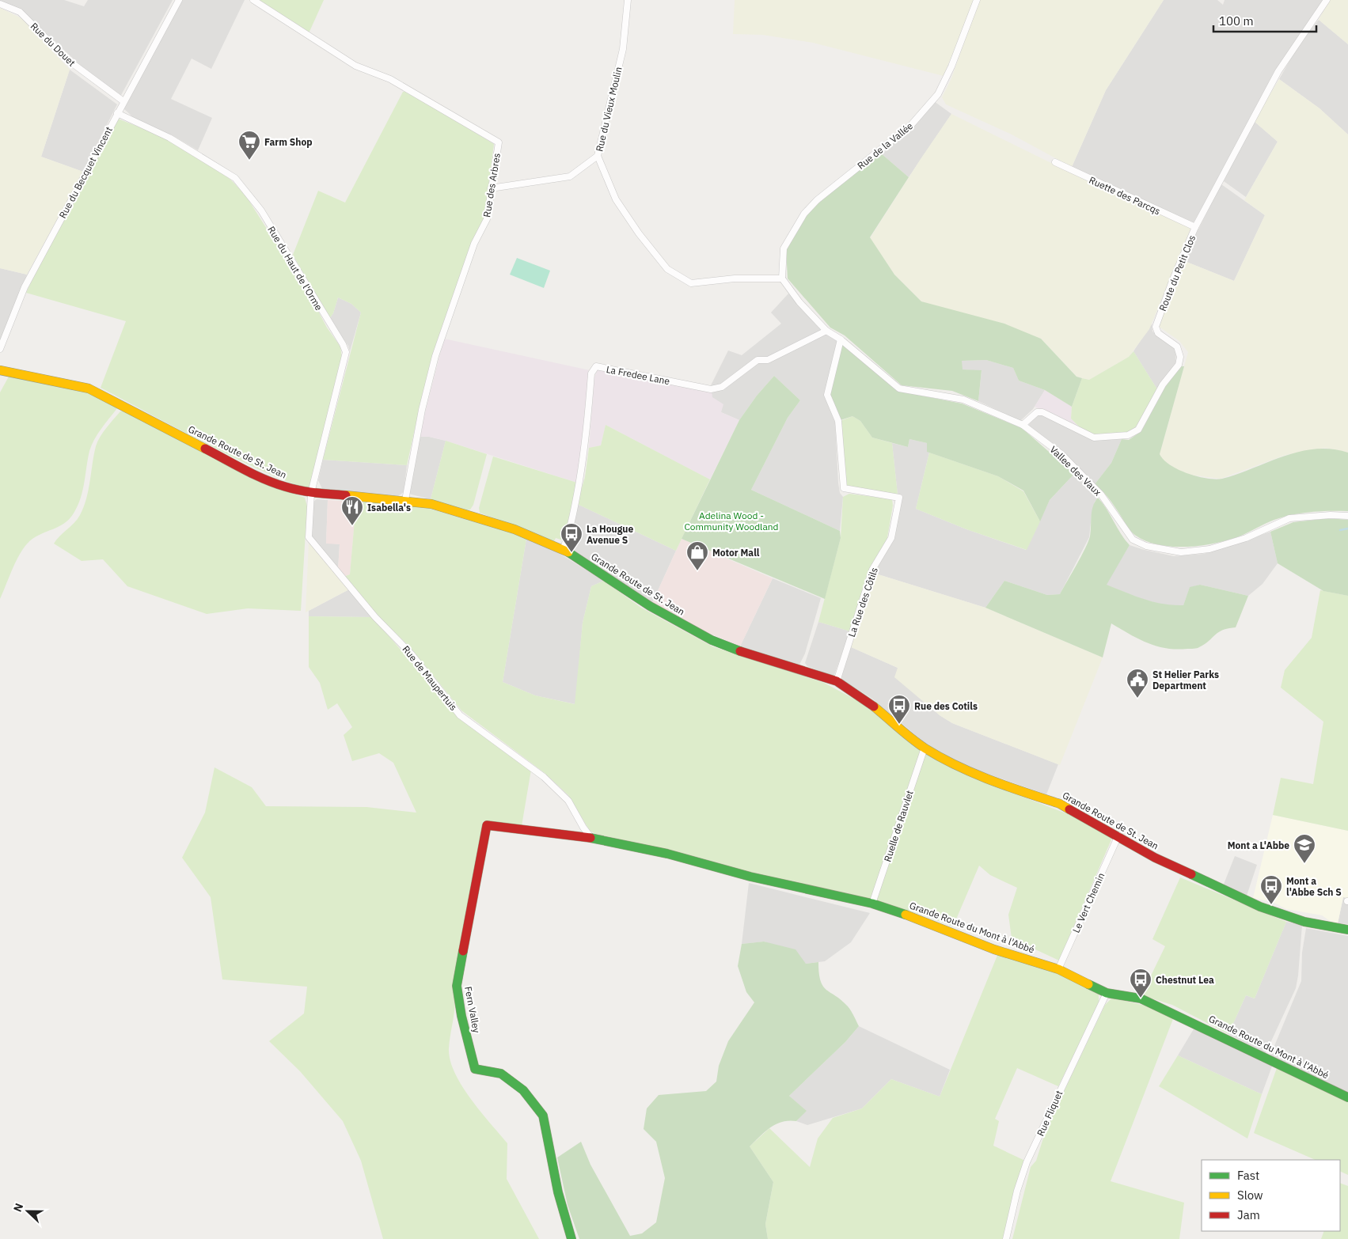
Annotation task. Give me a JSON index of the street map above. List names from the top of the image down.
{
  "streets": {
    "main road": ["Grande Route de St. Jean", "Grande Route du Mont à l'Abbé", "Fern Valley"],
    "street": [
      "Rue du Douet",
      "Rue du Vieux Moulin",
      "Rue de la Vallée",
      "Rue du Becquet Vincent",
      "Rue des Arbres",
      "Ruette des Parcqs",
      "Rue du Haut de l'Orme",
      "Route du Petit Clos",
      "La Fredee Lane",
      "Vallee des Vaux",
      "La Rue des Côtils",
      "Rue de Maupertuis",
      "Ruelle de Rauvlet",
      "Le Vert Chemin",
      "Rue Fliquet"
    ]
  },
  "crossings": [
    ["Rue du Douet", "Rue du Becquet Vincent"],
    ["Rue du Vieux Moulin", "Rue de la Vallée"],
    ["Rue du Vieux Moulin", "Vallee des Vaux"],
    ["Rue de la Vallée", "Vallee des Vaux"],
    ["Rue du Becquet Vincent", "Rue du Haut de l'Orme"],
    ["Rue des Arbres", "Grande Route de St. Jean"],
    ["Ruette des Parcqs", "Route du Petit Clos"],
    ["Rue du Haut de l'Orme", "Grande Route de St. Jean"],
    ["Rue du Haut de l'Orme", "Rue de Maupertuis"],
    ["Route du Petit Clos", "Vallee des Vaux"],
    ["La Fredee Lane", "Grande Route de St. Jean"],
    ["La Fredee Lane", "Vallee des Vaux"],
    ["Grande Route de St. Jean", "La Rue des Côtils"],
    ["Grande Route de St. Jean", "Rue de Maupertuis"],
    ["Grande Route de St. Jean", "Ruelle de Rauvlet"],
    ["Grande Route de St. Jean", "Le Vert Chemin"],
    ["Vallee des Vaux", "La Rue des Côtils"],
    ["Rue de Maupertuis", "Grande Route du Mont à l'Abbé"],
    ["Rue de Maupertuis", "Fern Valley"],
    ["Ruelle de Rauvlet", "Grande Route du Mont à l'Abbé"],
    ["Le Vert Chemin", "Grande Route du Mont à l'Abbé"],
    ["Grande Route du Mont à l'Abbé", "Fern Valley"],
    ["Grande Route du Mont à l'Abbé", "Rue Fliquet"]
  ],
  "parks": ["Adelina Wood - Community Woodland"],
  "places": {
    "supermarket": ["Farm Shop"],
    "restaurant": ["Isabella's"],
    "bus stop": [
      "La Hougue Avenue S",
      "Rue des Cotils",
      "Mont a l'Abbe Sch S",
      "Chestnut Lea"
    ],
    "shop": ["Motor Mall"],
    "public building": ["St Helier Parks Department"],
    "school or university": ["Mont a L'Abbe"]
  },
  "legend": ["Fast", "Slow", "Jam"],
  "scale_bar": "100 m",
  "north": "left"
}
